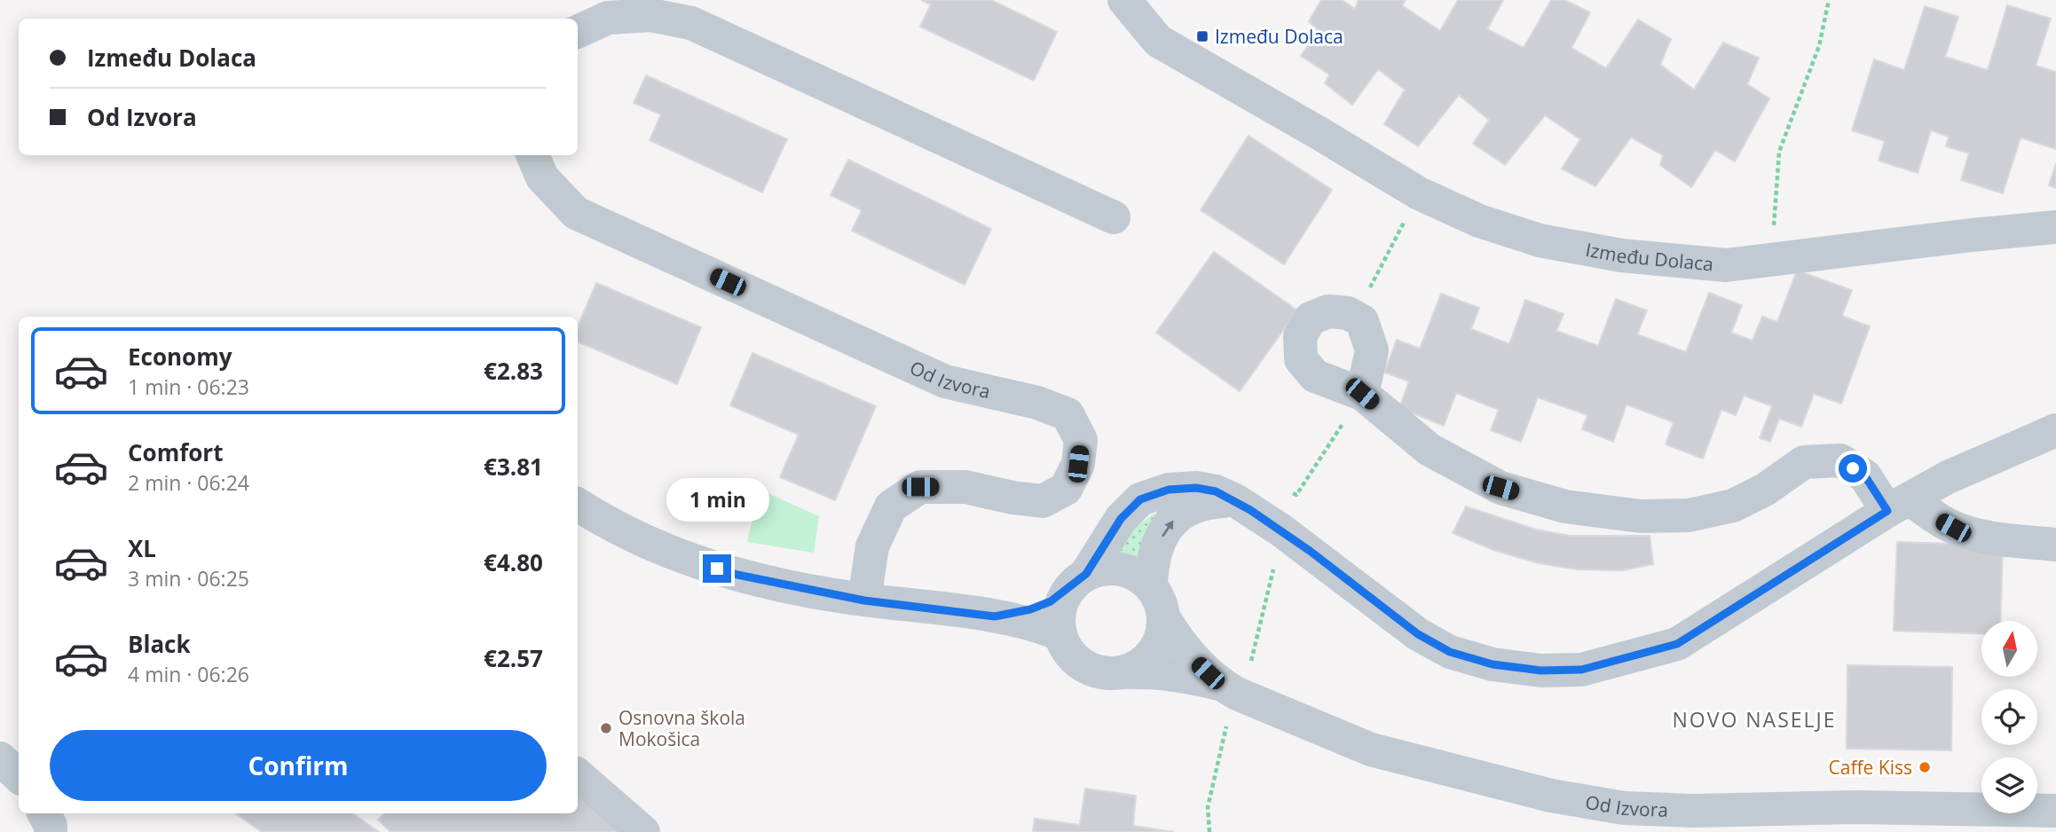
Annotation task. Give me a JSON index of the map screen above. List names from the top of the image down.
{
  "streets": {
    "street": ["Između Dolaca", "Od Izvora"]
  },
  "districts": ["NOVO NASELJE"],
  "places": {
    "transit": ["Između Dolaca"],
    "other": ["Osnovna škola Mokošica", "Caffe Kiss"]
  },
  "north": "top",
  "page": {
    "banner": ["Između Dolaca", "Od Izvora"],
    "list": [
      {
        "name": "Economy",
        "note": "1 min · 06:23",
        "value": "€2.83"
      },
      {
        "name": "Comfort",
        "note": "2 min · 06:24",
        "value": "€3.81"
      },
      {
        "name": "XL",
        "note": "3 min · 06:25",
        "value": "€4.80"
      },
      {
        "name": "Black",
        "note": "4 min · 06:26",
        "value": "€2.57"
      }
    ],
    "bubble": "1 min",
    "buttons": "Confirm"
  }
}
